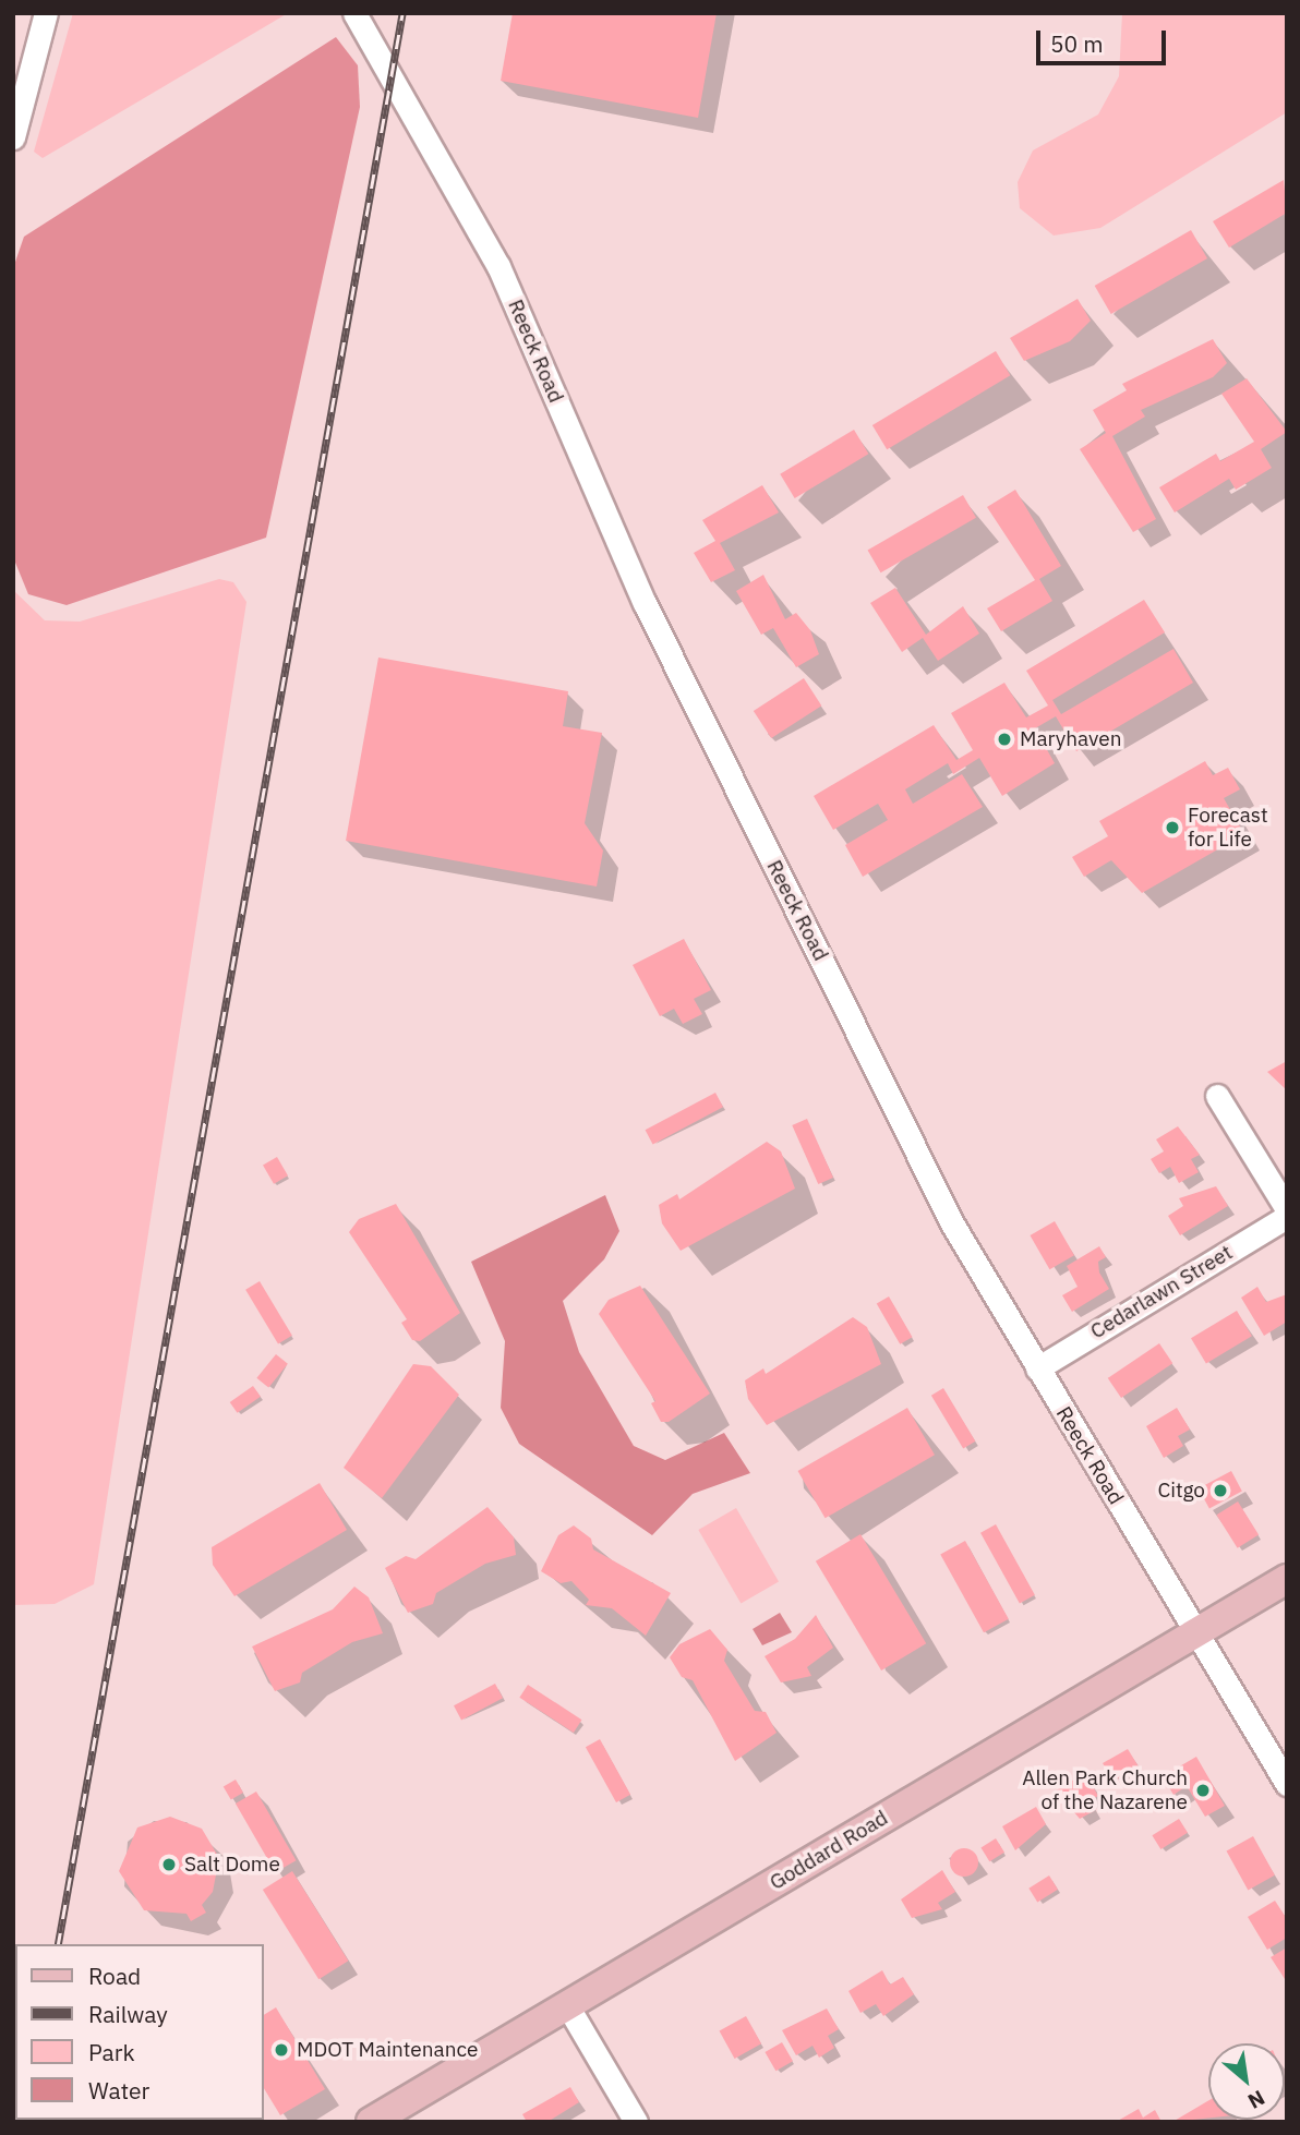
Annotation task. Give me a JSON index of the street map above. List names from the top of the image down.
{
  "streets": {
    "main road": ["Goddard Road"],
    "street": ["Reeck Road", "Cedarlawn Street"]
  },
  "crossings": [
    ["Reeck Road", "Cedarlawn Street"],
    ["Reeck Road", "Goddard Road"]
  ],
  "places": [
    "Maryhaven",
    "Forecast for Life",
    "Citgo",
    "Allen Park Church of the Nazarene",
    "Salt Dome",
    "MDOT Maintenance"
  ],
  "legend": [
    "Road",
    "Railway",
    "Park",
    "Water"
  ],
  "scale_bar": "50 m",
  "north": "bottom right"
}
